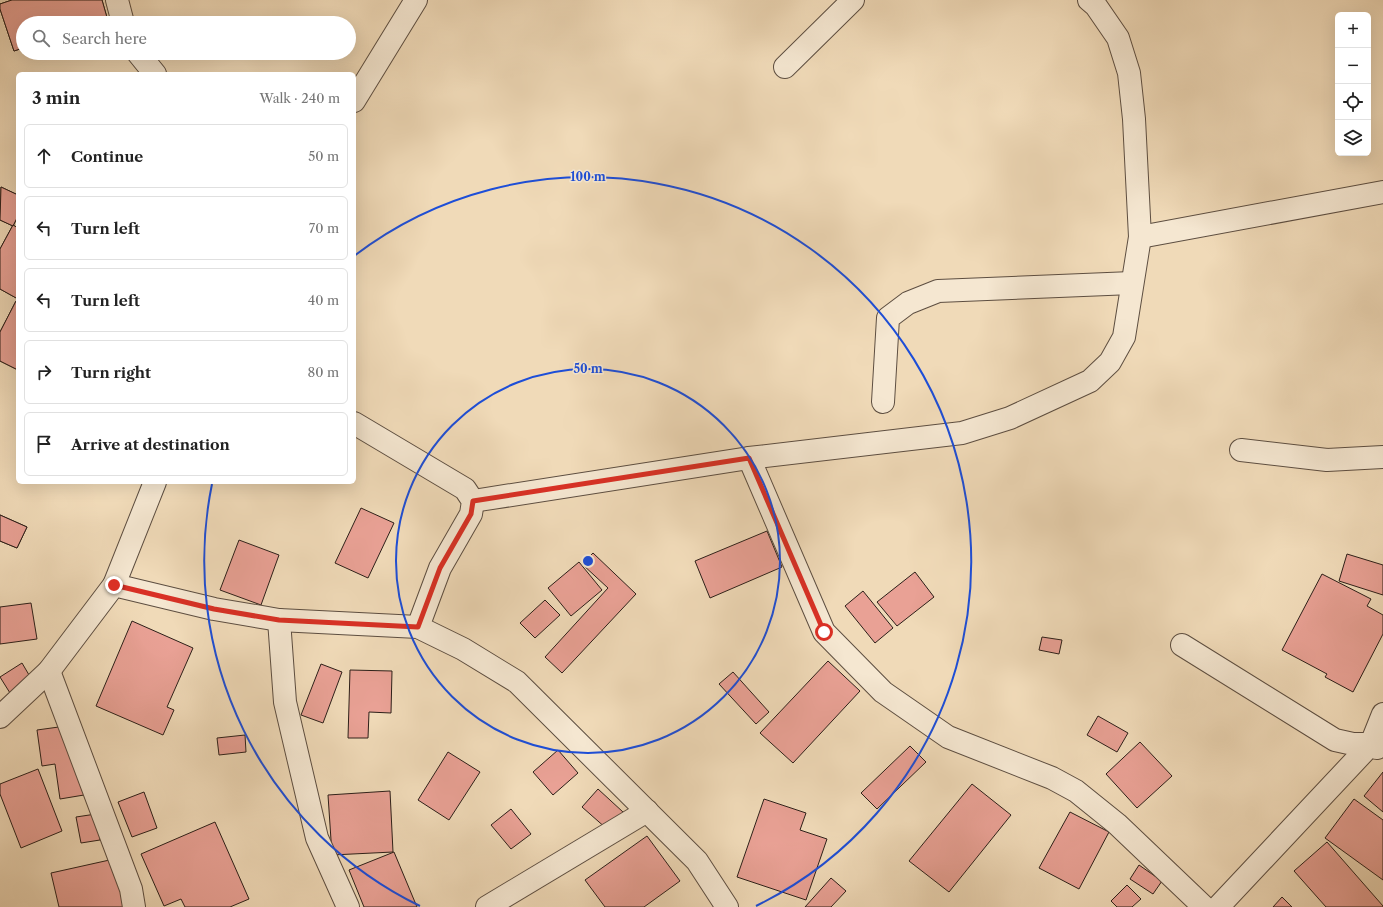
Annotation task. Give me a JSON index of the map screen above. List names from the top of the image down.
{
  "page": {
    "map_buttons": ["+", "−"],
    "search": "Search here",
    "heading": ["3 min", "Walk · 240 m"],
    "list": [
      ["Continue", "50 m"],
      ["Turn left", "70 m"],
      ["Turn left", "40 m"],
      ["Turn right", "80 m"],
      "Arrive at destination"
    ]
  },
  "rings": ["100 m", "50 m"]
}
